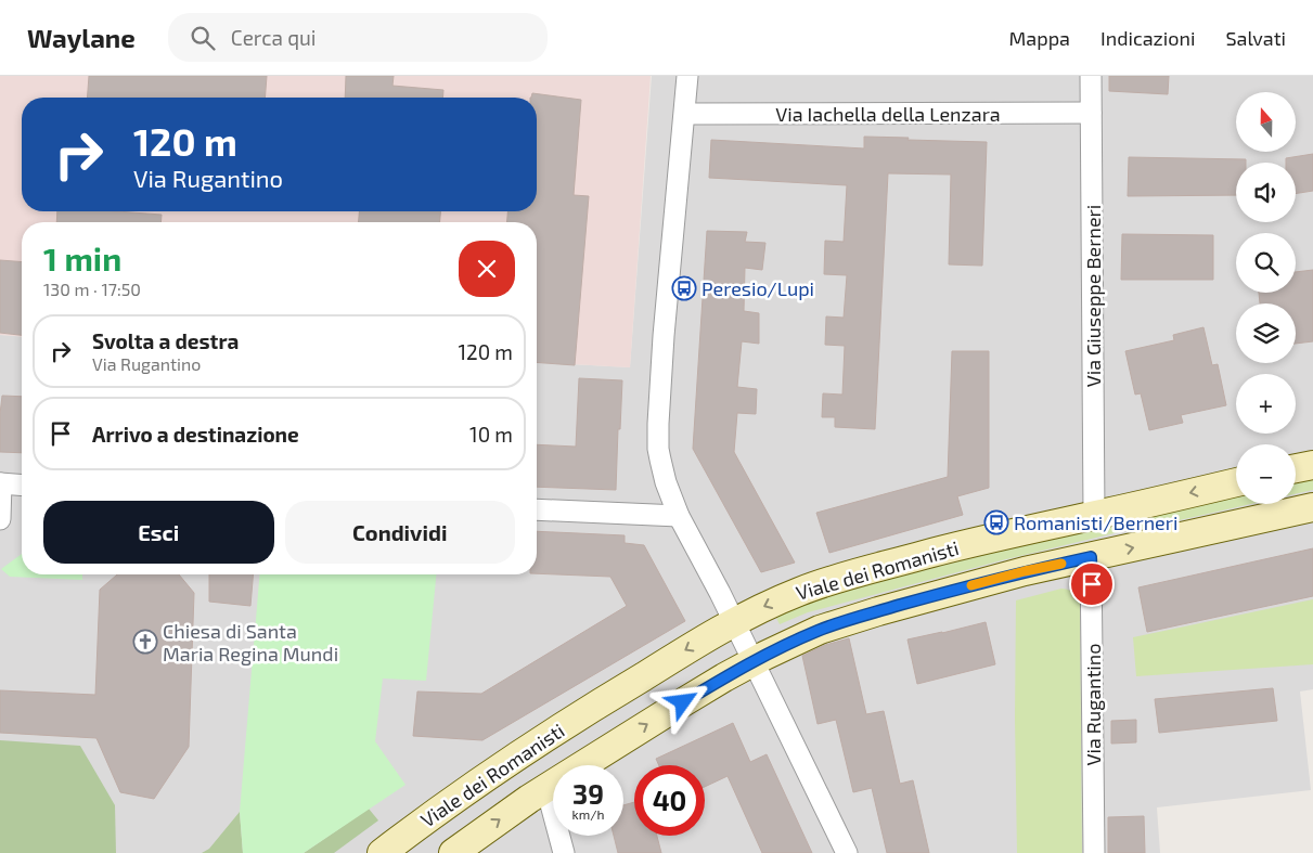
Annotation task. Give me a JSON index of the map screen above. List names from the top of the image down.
{
  "streets": {
    "street": [
      "Via Iachella della Lenzara",
      "Via Giuseppe Berneri",
      "Viale dei Romanisti",
      "Via Rugantino"
    ]
  },
  "crossings": [
    ["Via Iachella della Lenzara", "Via Giuseppe Berneri"],
    ["Via Giuseppe Berneri", "Viale dei Romanisti"],
    ["Viale dei Romanisti", "Via Rugantino"]
  ],
  "places": {
    "bus stop": ["Peresio/Lupi", "Romanisti/Berneri"],
    "church": ["Chiesa di Santa Maria Regina Mundi"]
  },
  "north": "top",
  "page": {
    "header": "Waylane",
    "search": "Cerca qui",
    "nav": ["Mappa", "Indicazioni", "Salvati"],
    "map_buttons": ["+", "−"],
    "turn": ["120 m", "Via Rugantino"],
    "heading": ["1 min", "130 m · 17:50"],
    "list": [
      {
        "name": "Svolta a destra",
        "note": "Via Rugantino",
        "value": "120 m"
      },
      {
        "name": "Arrivo a destinazione",
        "value": "10 m"
      }
    ],
    "buttons": ["Esci", "Condividi"],
    "speed": "39 km/h",
    "limit": "40"
  }
}
